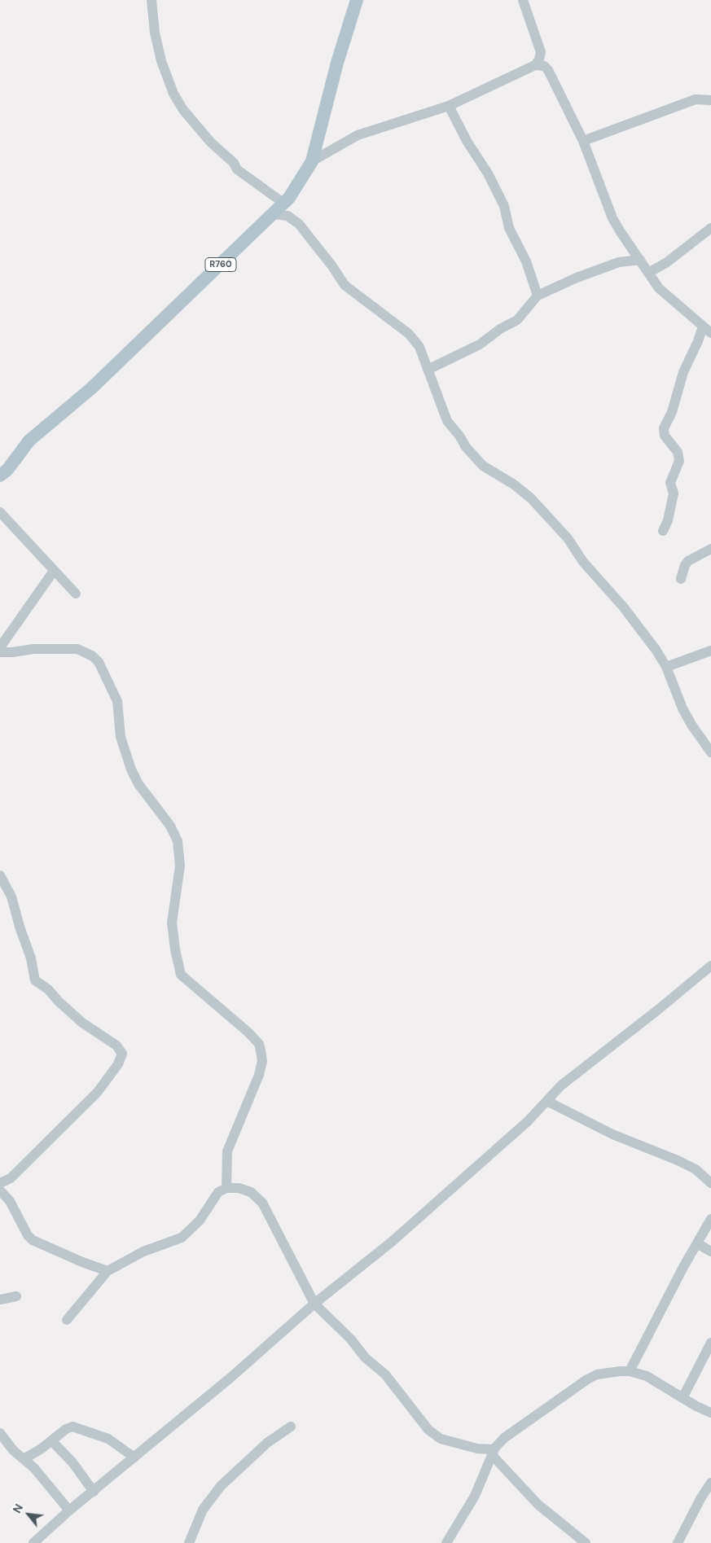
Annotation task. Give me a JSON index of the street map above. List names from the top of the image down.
{
  "streets": {
    "main road": ["R760"]
  },
  "north": "top left"
}
